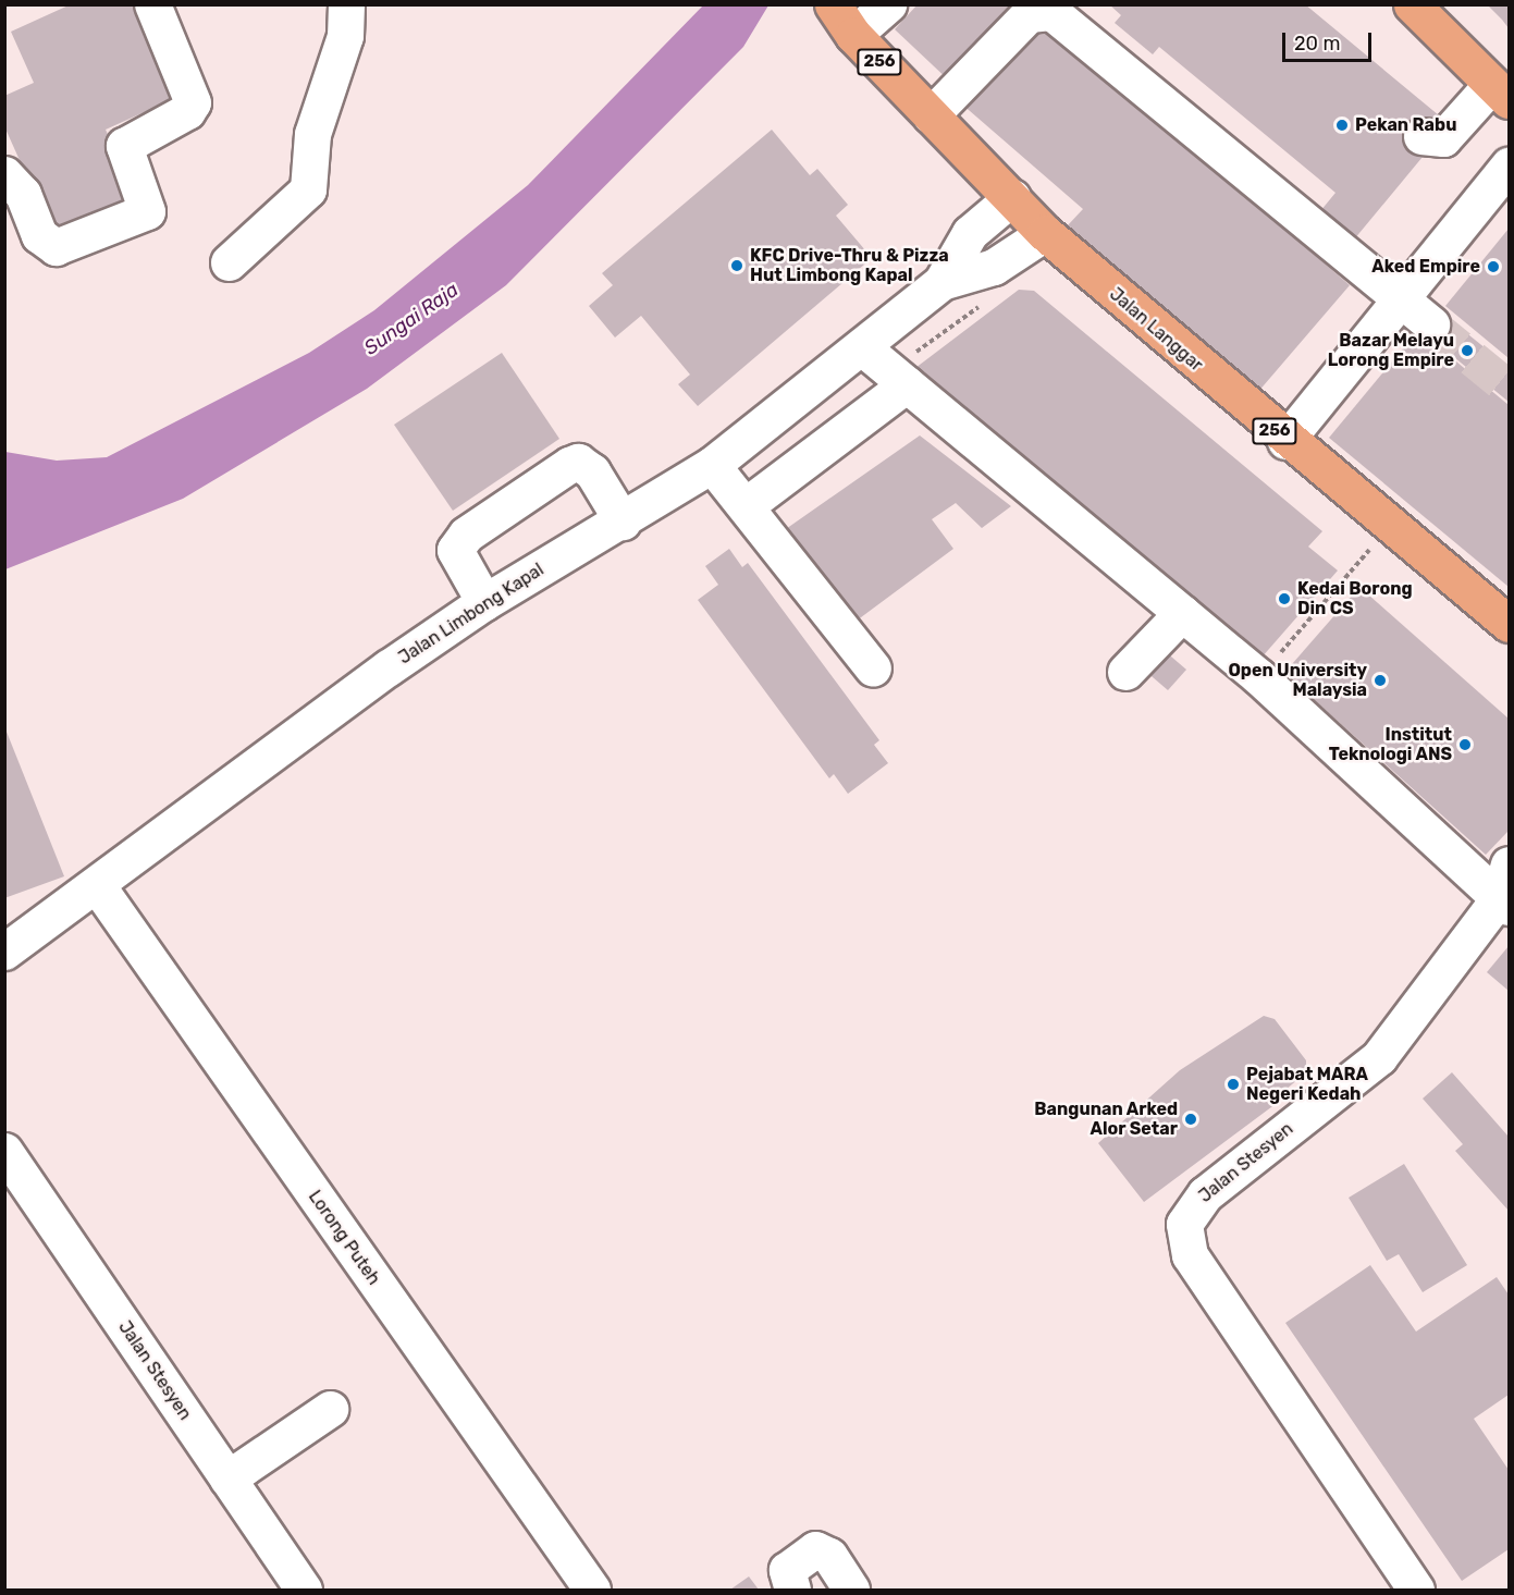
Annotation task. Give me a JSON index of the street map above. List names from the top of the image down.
{
  "streets": {
    "main road": ["256", "Jalan Langgar"],
    "street": ["Jalan Limbong Kapal", "Jalan Stesyen", "Lorong Puteh"]
  },
  "crossings": [
    ["Jalan Langgar", "Jalan Limbong Kapal"],
    ["Jalan Limbong Kapal", "Lorong Puteh"]
  ],
  "water": ["Sungai Raja"],
  "places": [
    "Pekan Rabu",
    "KFC Drive-Thru & Pizza Hut Limbong Kapal",
    "Aked Empire",
    "Bazar Melayu Lorong Empire",
    "Kedai Borong Din CS",
    "Open University Malaysia",
    "Institut Teknologi ANS",
    "Pejabat MARA Negeri Kedah",
    "Bangunan Arked Alor Setar"
  ],
  "scale_bar": "20 m"
}
